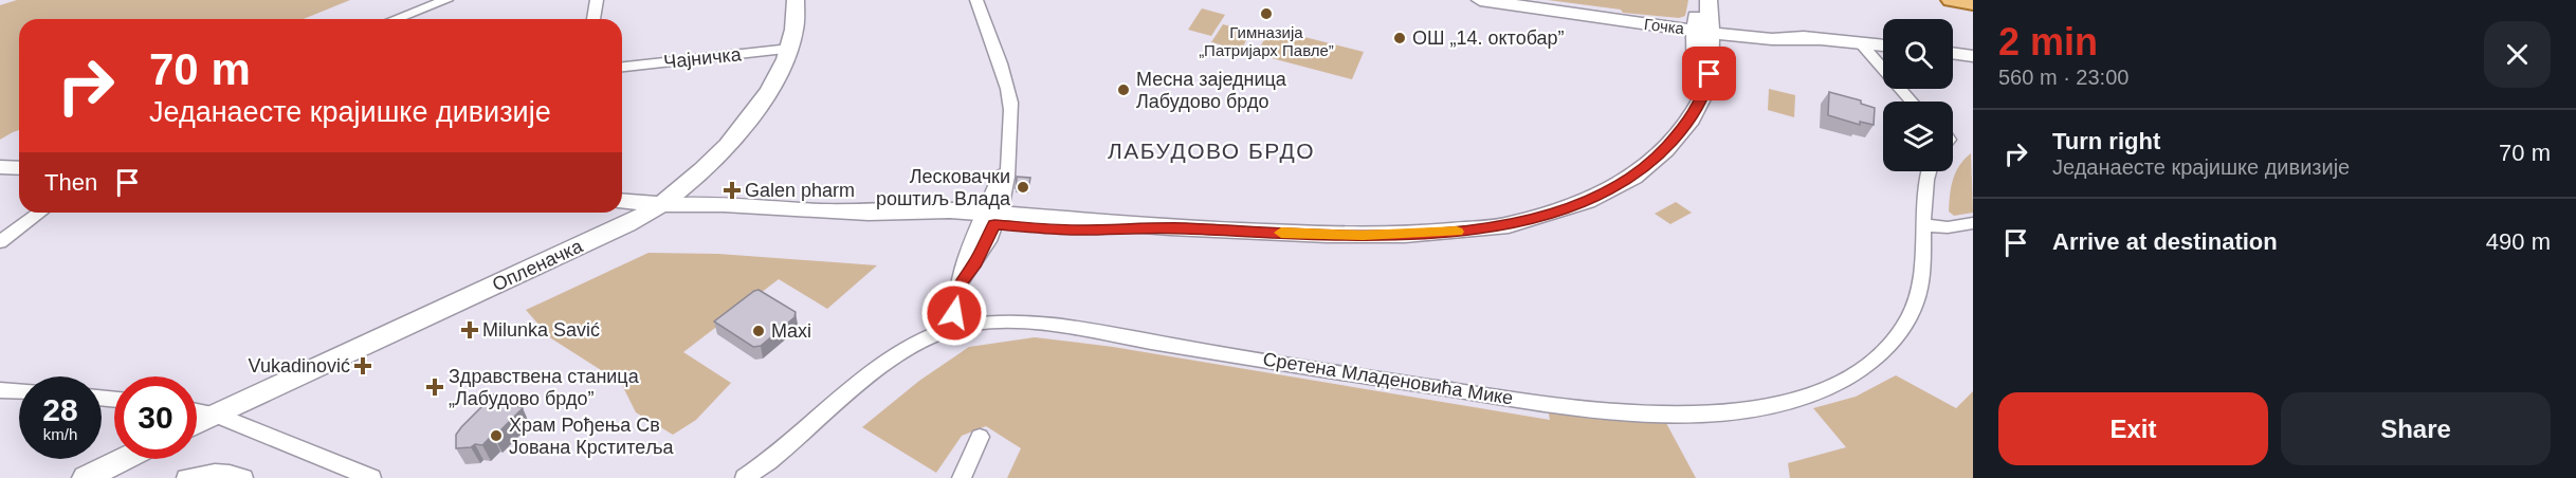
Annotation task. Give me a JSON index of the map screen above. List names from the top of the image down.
{
  "streets": {
    "street": [
      "Гочка",
      "Чајничка",
      "Опленачка",
      "Сретена Младеновића Мике"
    ]
  },
  "crossings": [
    ["Чајничка", "Опленачка"]
  ],
  "districts": ["ЛАБУДОВО БРДО"],
  "places": {
    "other": [
      "Гимназија „Патријарх Павле”",
      "ОШ „14. октобар”",
      "Месна заједница Лабудово брдо",
      "Лесковачки роштиљ Влада",
      "Maxi",
      "Храм Рођења Св Јована Крститеља"
    ],
    "health": [
      "Galen pharm",
      "Milunka Savić",
      "Vukadinović",
      "Здравствена станица „Лабудово брдо”"
    ]
  },
  "page": {
    "heading": ["2 min", "560 m · 23:00"],
    "turn": ["70 m", "Једанаесте крајишке дивизије"],
    "list": [
      {
        "name": "Turn right",
        "note": "Једанаесте крајишке дивизије",
        "value": "70 m"
      },
      {
        "name": "Arrive at destination",
        "value": "490 m"
      }
    ],
    "then": "Then",
    "speed": "28 km/h",
    "limit": "30",
    "buttons": ["Exit", "Share"]
  }
}
